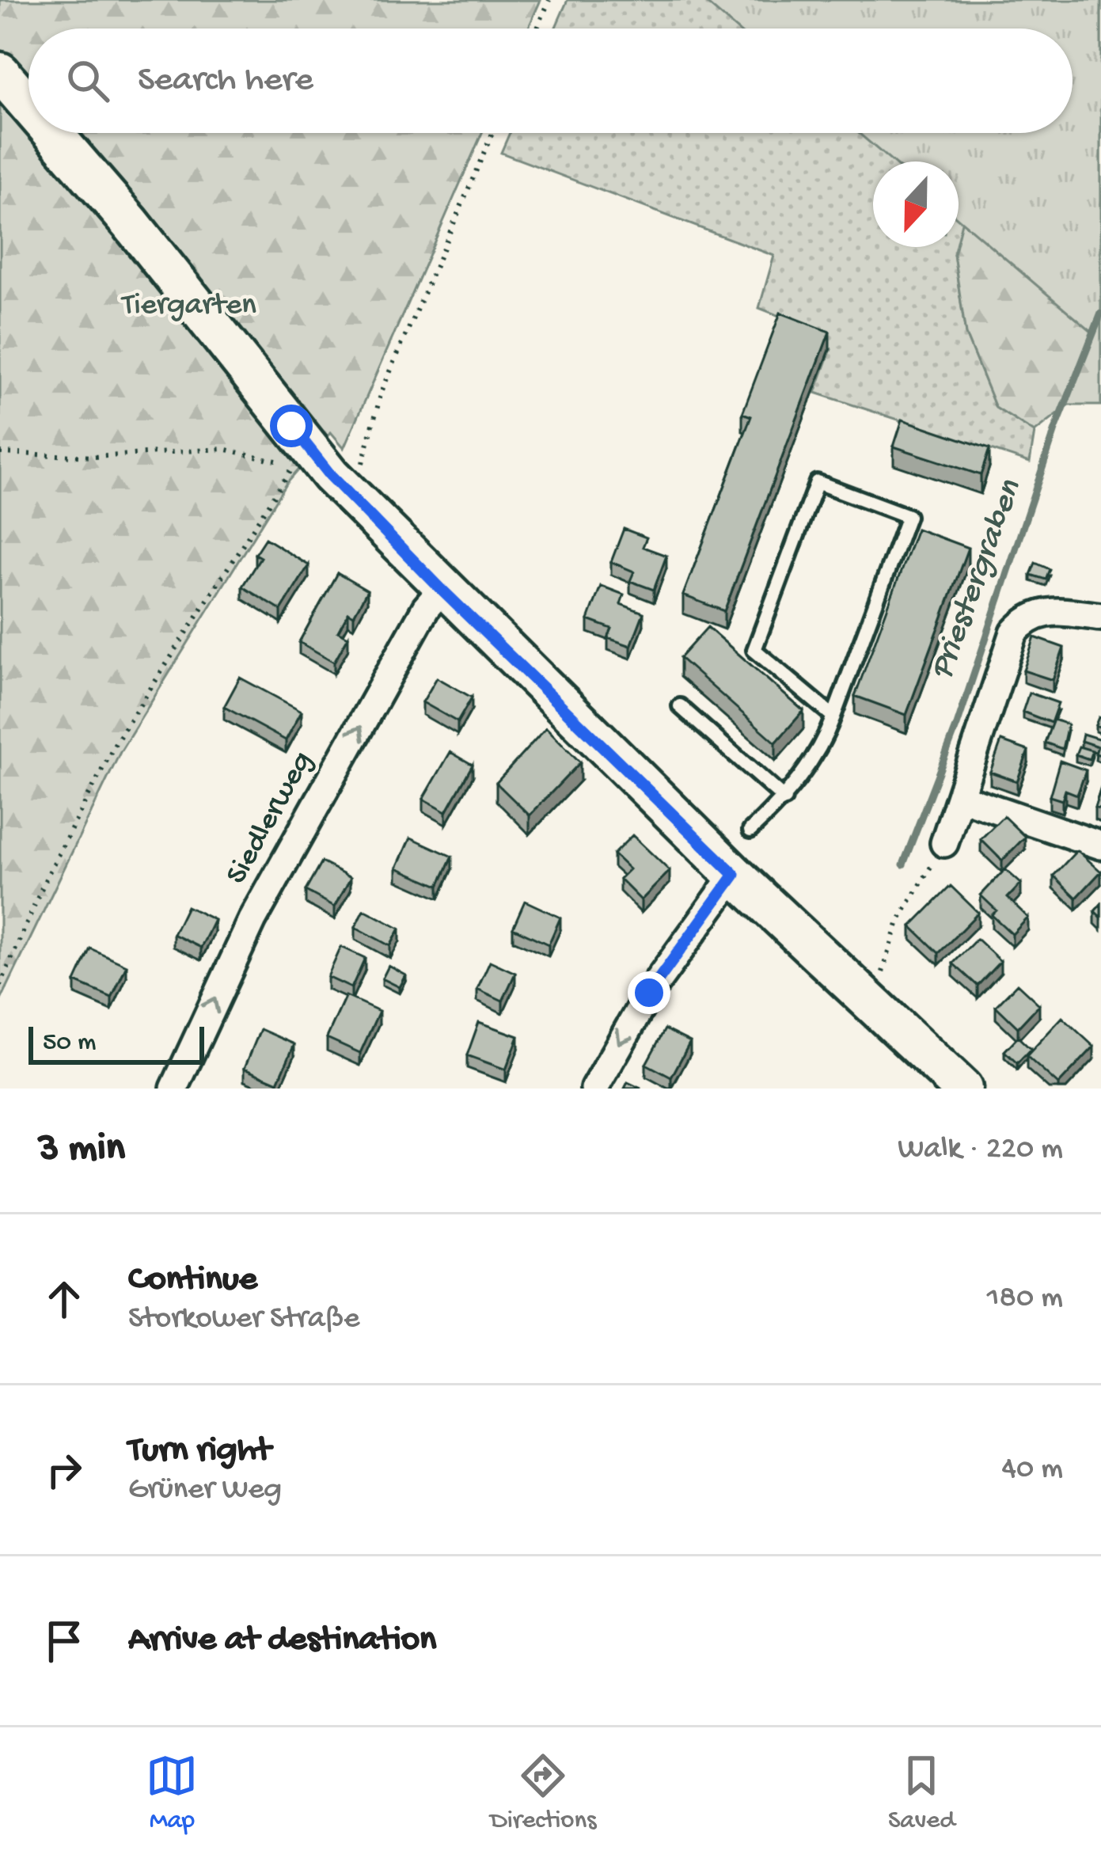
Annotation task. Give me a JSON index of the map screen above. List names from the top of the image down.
{
  "streets": {
    "street": ["Siedlerweg"]
  },
  "one_way": ["Siedlerweg"],
  "water": ["Priestergraben"],
  "parks": ["Tiergarten"],
  "scale_bar": "50 m",
  "north": "bottom",
  "page": {
    "search": "Search here",
    "scale": "50 m",
    "heading": ["3 min", "Walk · 220 m"],
    "list": [
      ["Continue", "Storkower Straße", "180 m"],
      ["Turn right", "Grüner Weg", "40 m"],
      "Arrive at destination"
    ],
    "nav": ["Map", "Directions", "Saved"]
  }
}
